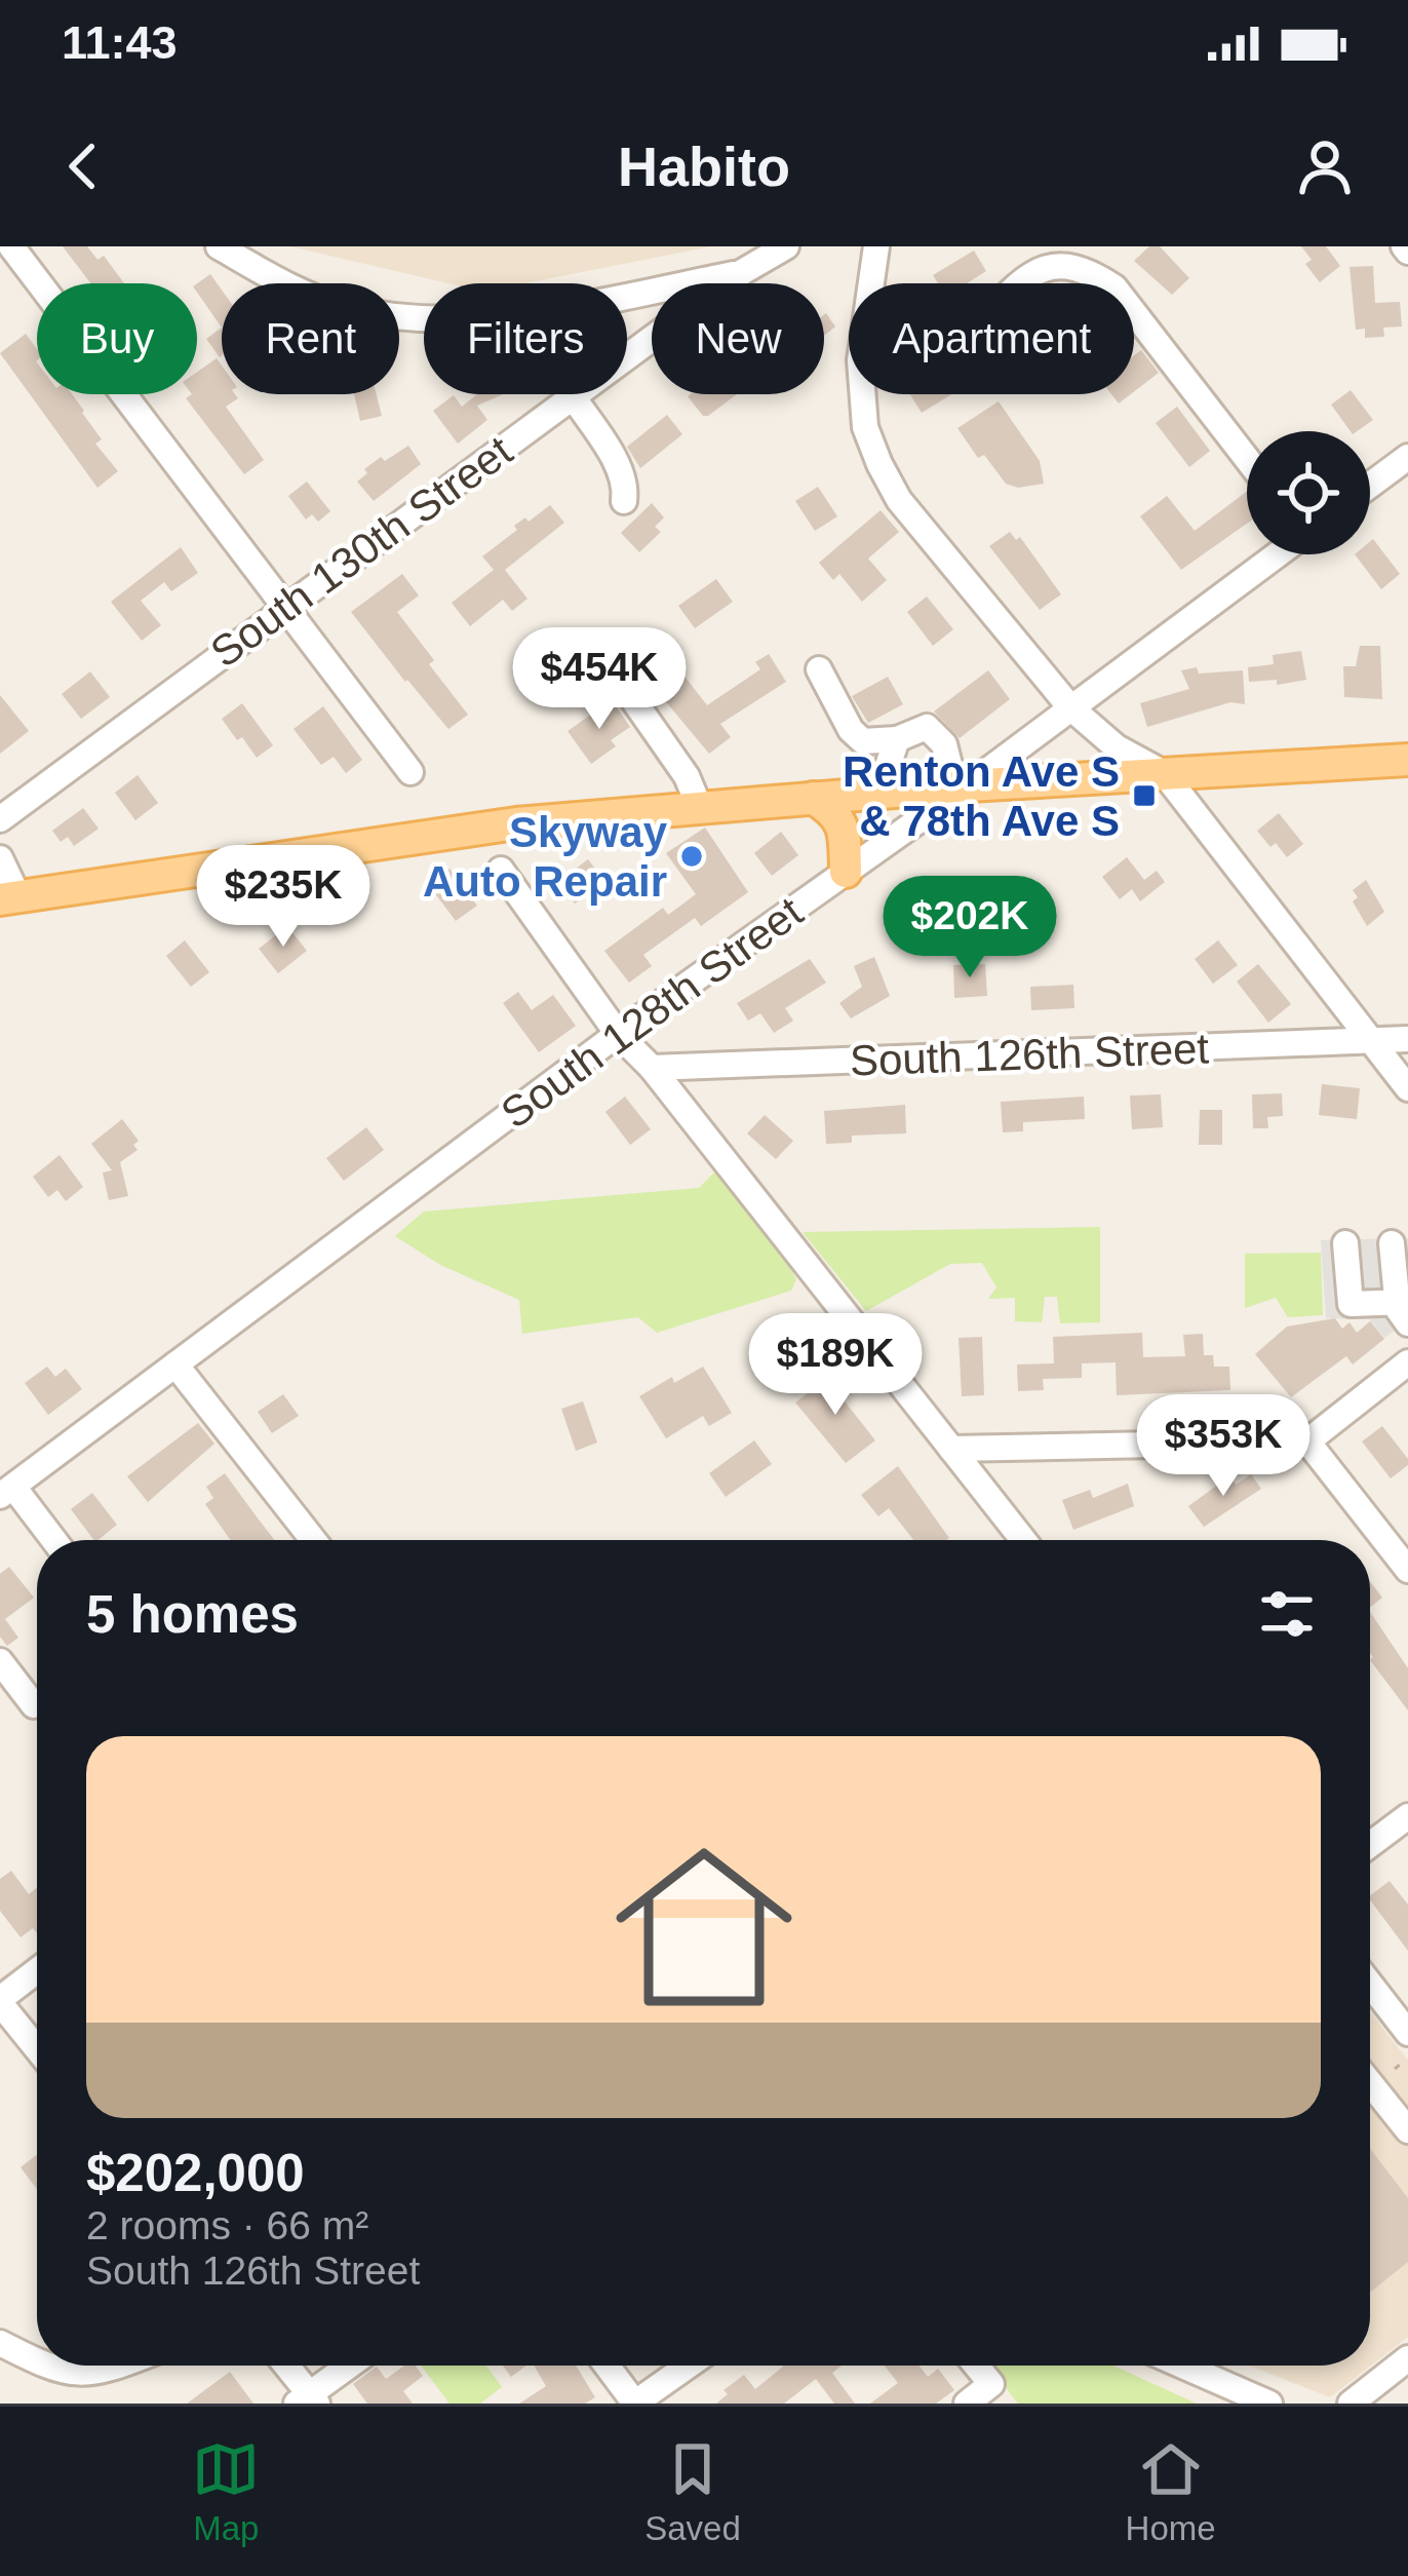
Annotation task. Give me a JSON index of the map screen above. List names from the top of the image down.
{
  "streets": {
    "street": ["South 130th Street", "South 128th Street", "South 126th Street"]
  },
  "places": {
    "transit": ["Renton Ave S & 78th Ave S"],
    "other": ["Skyway Auto Repair"]
  },
  "page": {
    "status": "11:43",
    "header": "Habito",
    "chip": [
      "Buy",
      "Rent",
      "Filters",
      "New",
      "Apartment"
    ],
    "price": [
      "$454K",
      "$235K",
      "$202K",
      "$189K",
      "$353K"
    ],
    "heading": "5 homes",
    "list": [
      {
        "name": "$202,000",
        "note": "2 rooms · 66 m² · South 126th Street"
      }
    ],
    "tabs": ["Map", "Saved", "Home"]
  }
}
